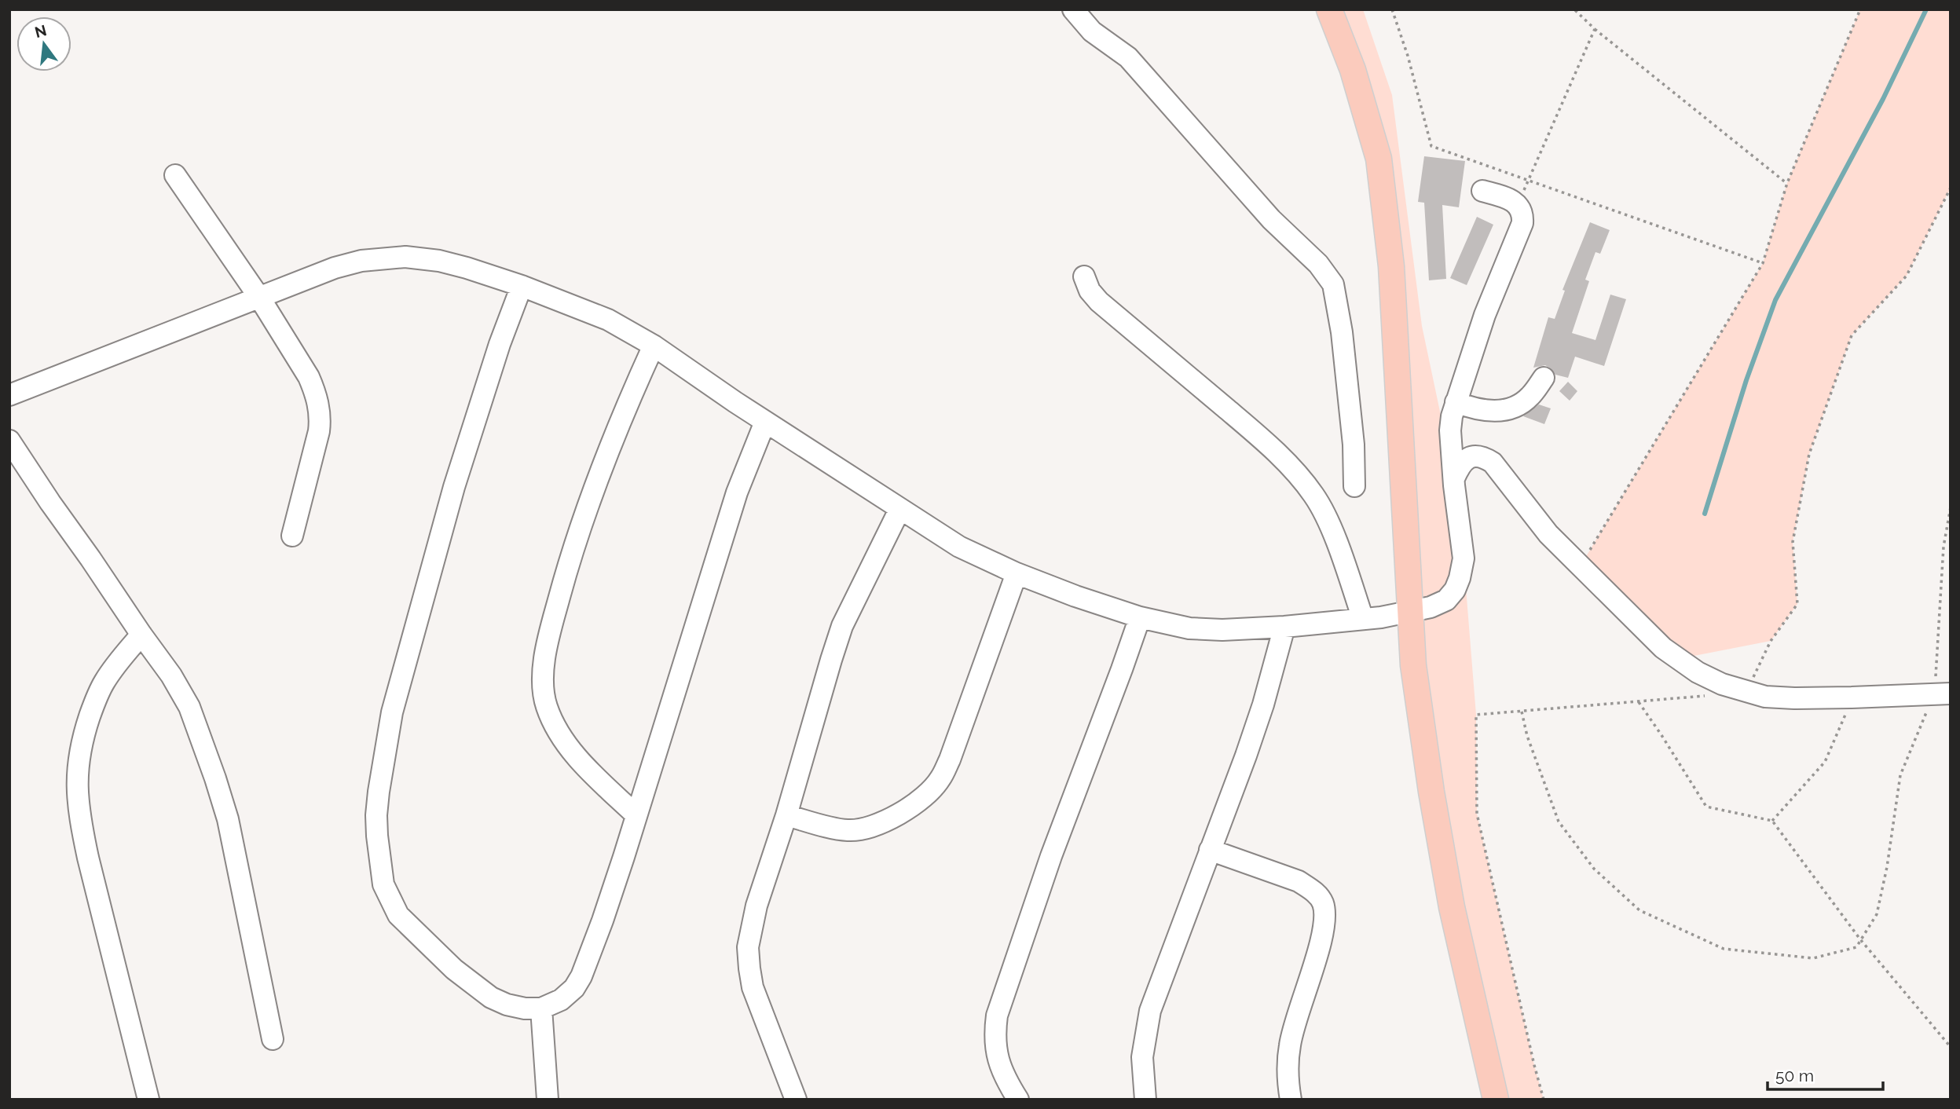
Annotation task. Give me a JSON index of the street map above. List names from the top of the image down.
{
  "scale_bar": "50 m",
  "north": "top"
}
